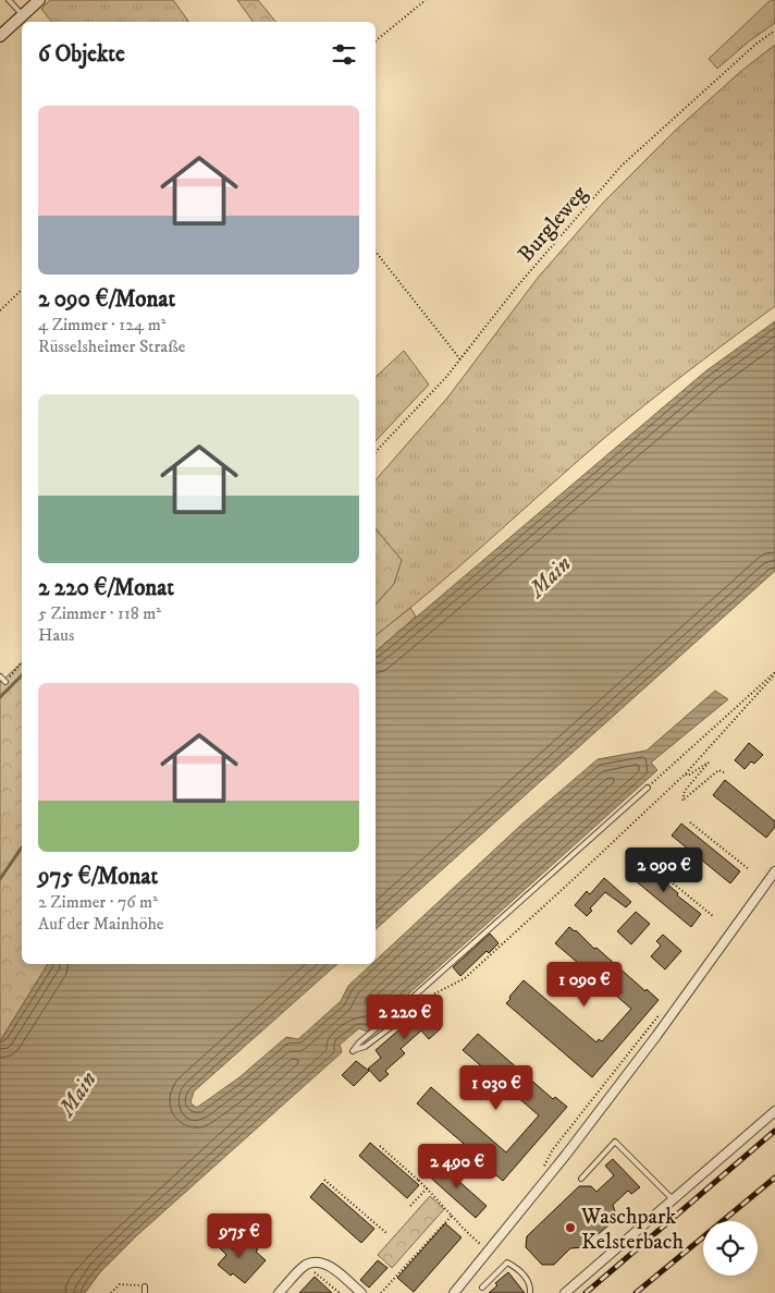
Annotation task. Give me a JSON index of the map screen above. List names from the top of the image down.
{
  "streets": {
    "path": ["Burgleweg"]
  },
  "water": ["Main"],
  "places": ["Waschpark Kelsterbach"],
  "page": {
    "heading": "6 Objekte",
    "list": [
      {
        "name": "2 090 €/Monat",
        "note": "4 Zimmer · 124 m² · Rüsselsheimer Straße"
      },
      {
        "name": "2 220 €/Monat",
        "note": "5 Zimmer · 118 m² · Haus"
      },
      {
        "name": "975 €/Monat",
        "note": "2 Zimmer · 76 m² · Auf der Mainhöhe"
      }
    ],
    "price": [
      "2 090 €",
      "1 090 €",
      "2 220 €",
      "1 030 €",
      "2 490 €",
      "975 €"
    ]
  }
}
